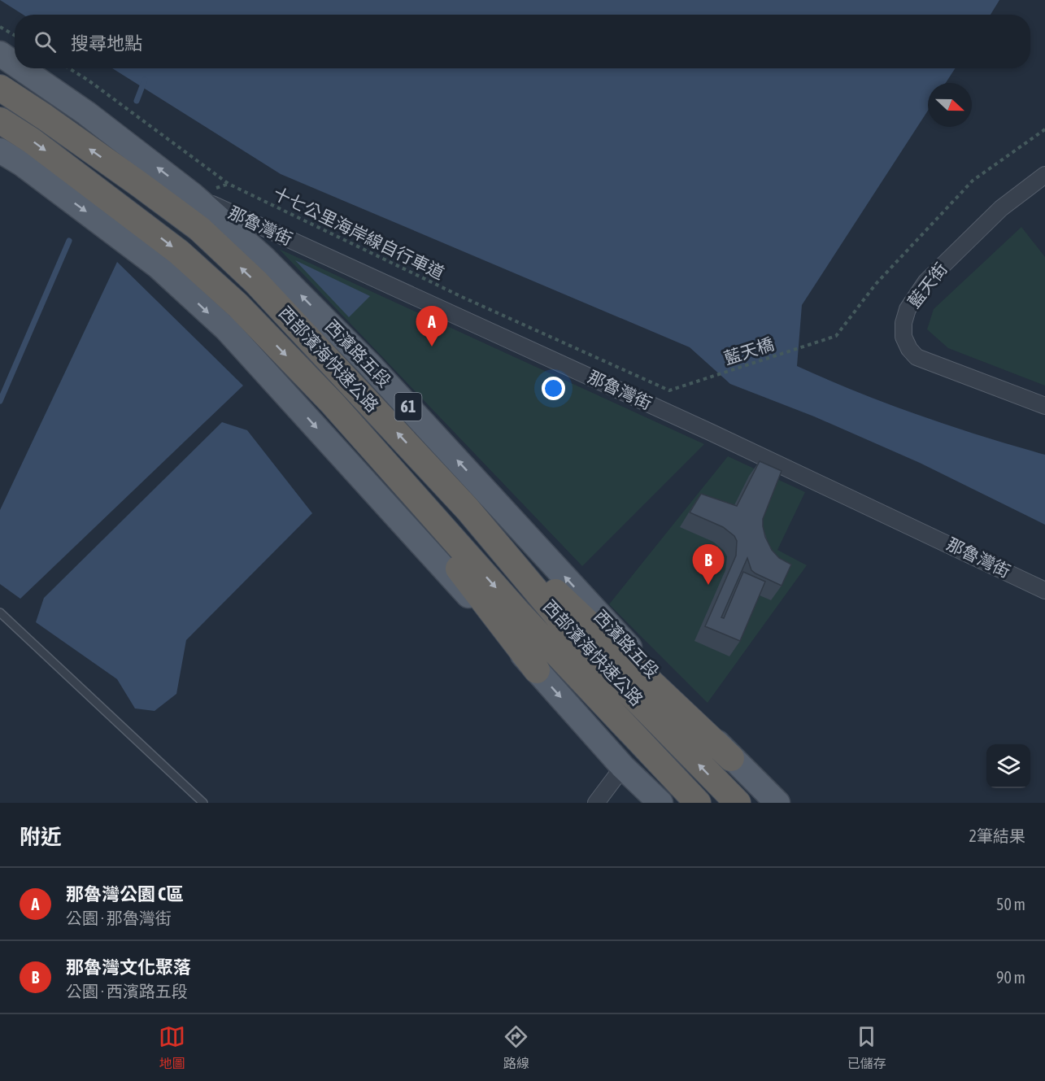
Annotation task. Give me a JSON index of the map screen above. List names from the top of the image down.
{
  "streets": {
    "highway": ["西部濱海快速公路", "61"],
    "main road": ["西濱路五段"],
    "street": ["那魯灣街", "藍天街"],
    "path": ["十七公里海岸線自行車道", "藍天橋"]
  },
  "crossings": [
    ["那魯灣街", "西濱路五段"],
    ["十七公里海岸線自行車道", "藍天橋"]
  ],
  "north": "right",
  "page": {
    "search": "搜尋地點",
    "pins": ["A", "B"],
    "heading": ["附近", "2筆結果"],
    "list": [
      {
        "mark": "A",
        "name": "那魯灣公園 C區",
        "note": "公園 · 那魯灣街",
        "value": "50 m"
      },
      {
        "mark": "B",
        "name": "那魯灣文化聚落",
        "note": "公園 · 西濱路五段",
        "value": "90 m"
      }
    ],
    "nav": ["地圖", "路線", "已儲存"]
  }
}
